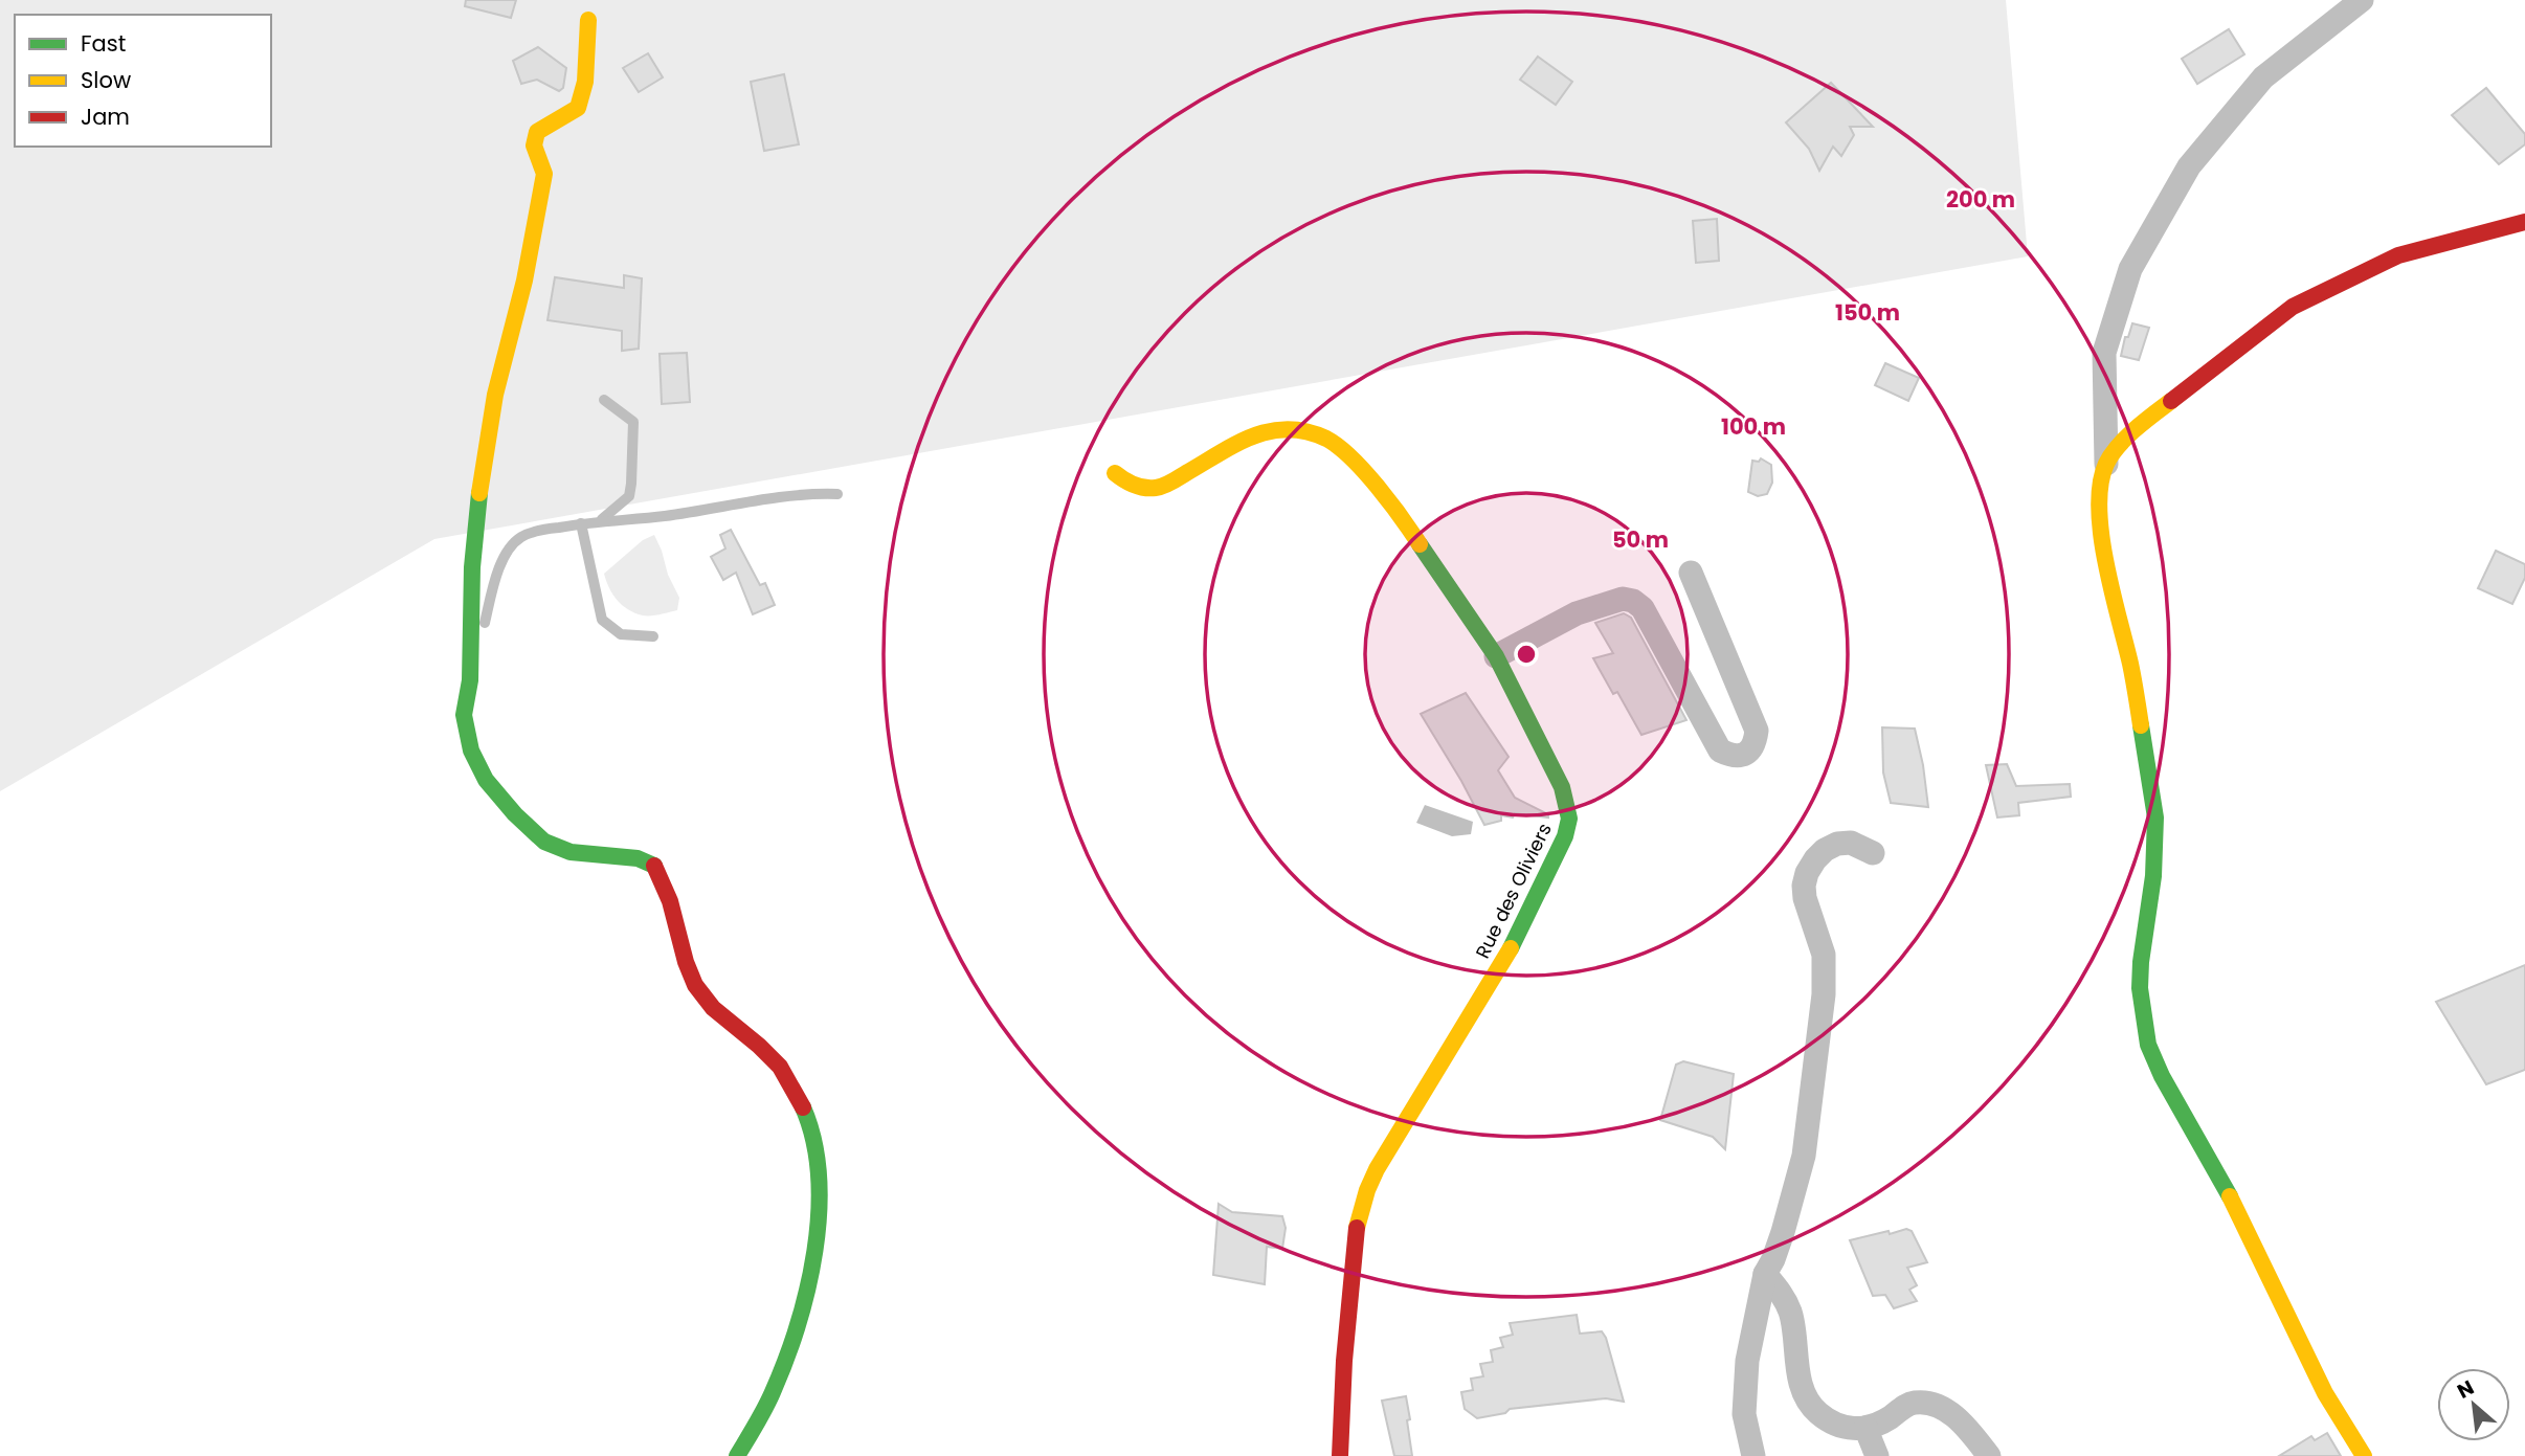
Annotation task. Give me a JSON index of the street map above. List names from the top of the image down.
{
  "streets": {
    "street": ["Rue des Oliviers"]
  },
  "legend": ["Fast", "Slow", "Jam"],
  "north": "top left",
  "rings": [
    "200 m",
    "150 m",
    "100 m",
    "50 m"
  ]
}
